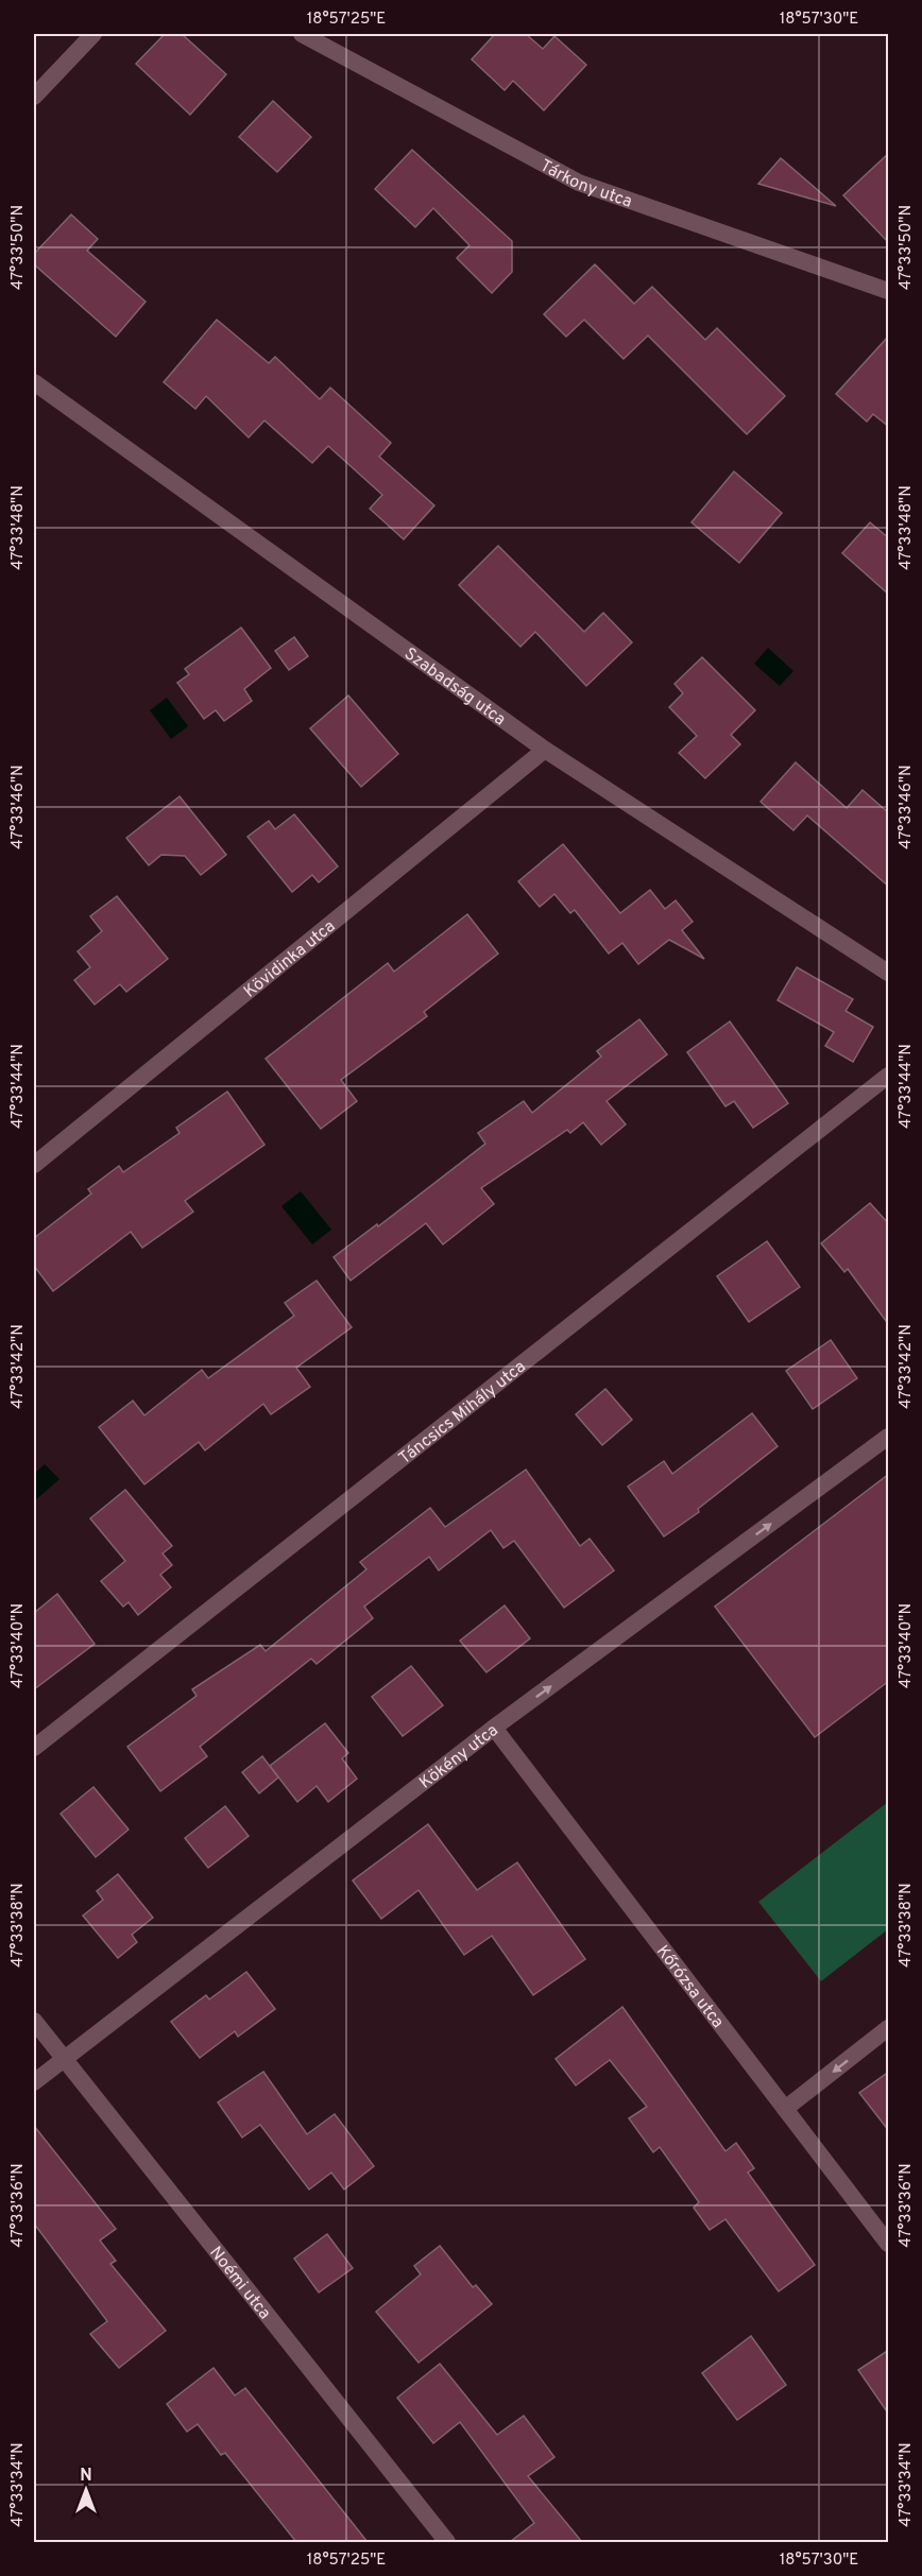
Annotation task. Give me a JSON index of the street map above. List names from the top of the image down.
{
  "streets": {
    "street": [
      "Tárkony utca",
      "Szabadság utca",
      "Kövidinka utca",
      "Táncsics Mihály utca",
      "Kökény utca",
      "Kőrózsa utca",
      "Noémi utca"
    ]
  },
  "crossings": [
    ["Szabadság utca", "Kövidinka utca"],
    ["Kökény utca", "Kőrózsa utca"],
    ["Kökény utca", "Noémi utca"]
  ],
  "one_way": ["Kökény utca"],
  "north": "top",
  "coordinates": [
    "18°57'25\"E",
    "18°57'30\"E",
    "47°33'50\"N",
    "47°33'48\"N",
    "47°33'46\"N",
    "47°33'44\"N",
    "47°33'42\"N",
    "47°33'40\"N",
    "47°33'38\"N",
    "47°33'36\"N",
    "47°33'34\"N"
  ]
}
